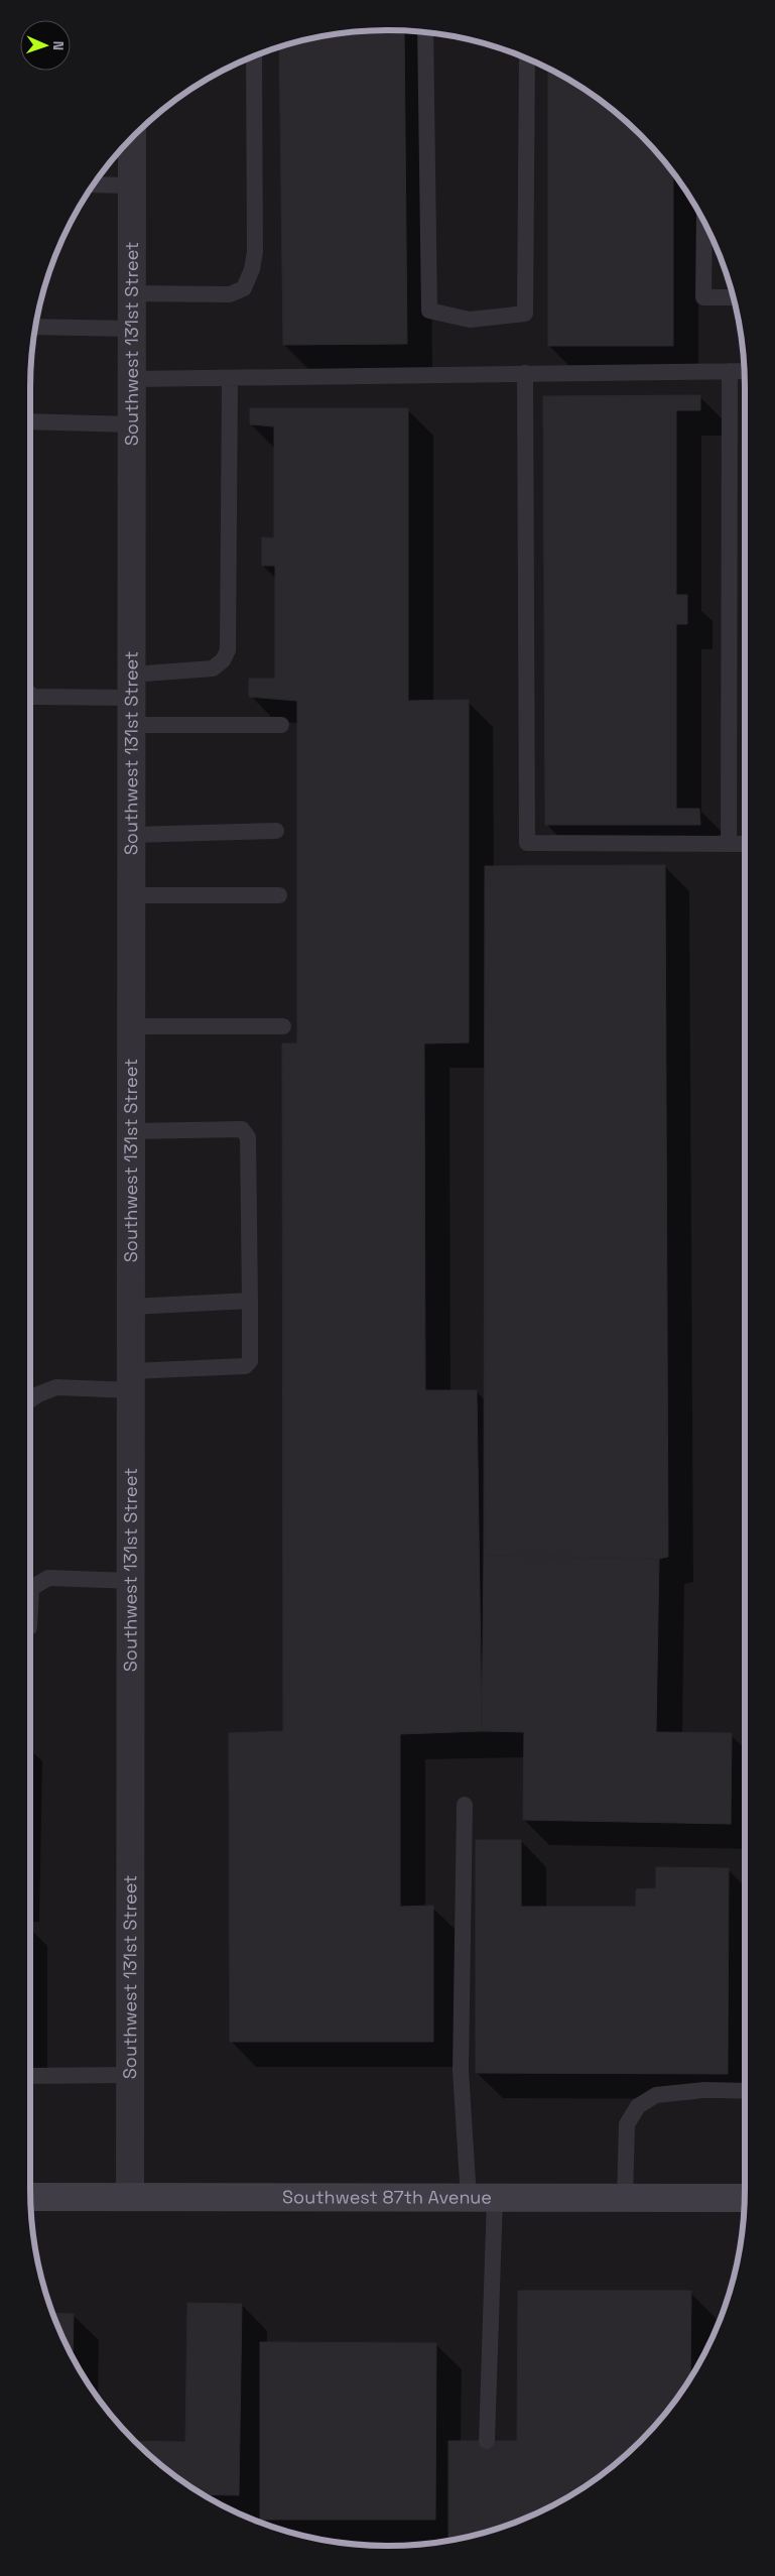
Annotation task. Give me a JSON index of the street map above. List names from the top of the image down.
{
  "streets": {
    "main road": ["Southwest 87th Avenue"],
    "street": ["Southwest 131st Street"]
  },
  "crossings": [
    ["Southwest 131st Street", "Southwest 87th Avenue"]
  ],
  "north": "right"
}
